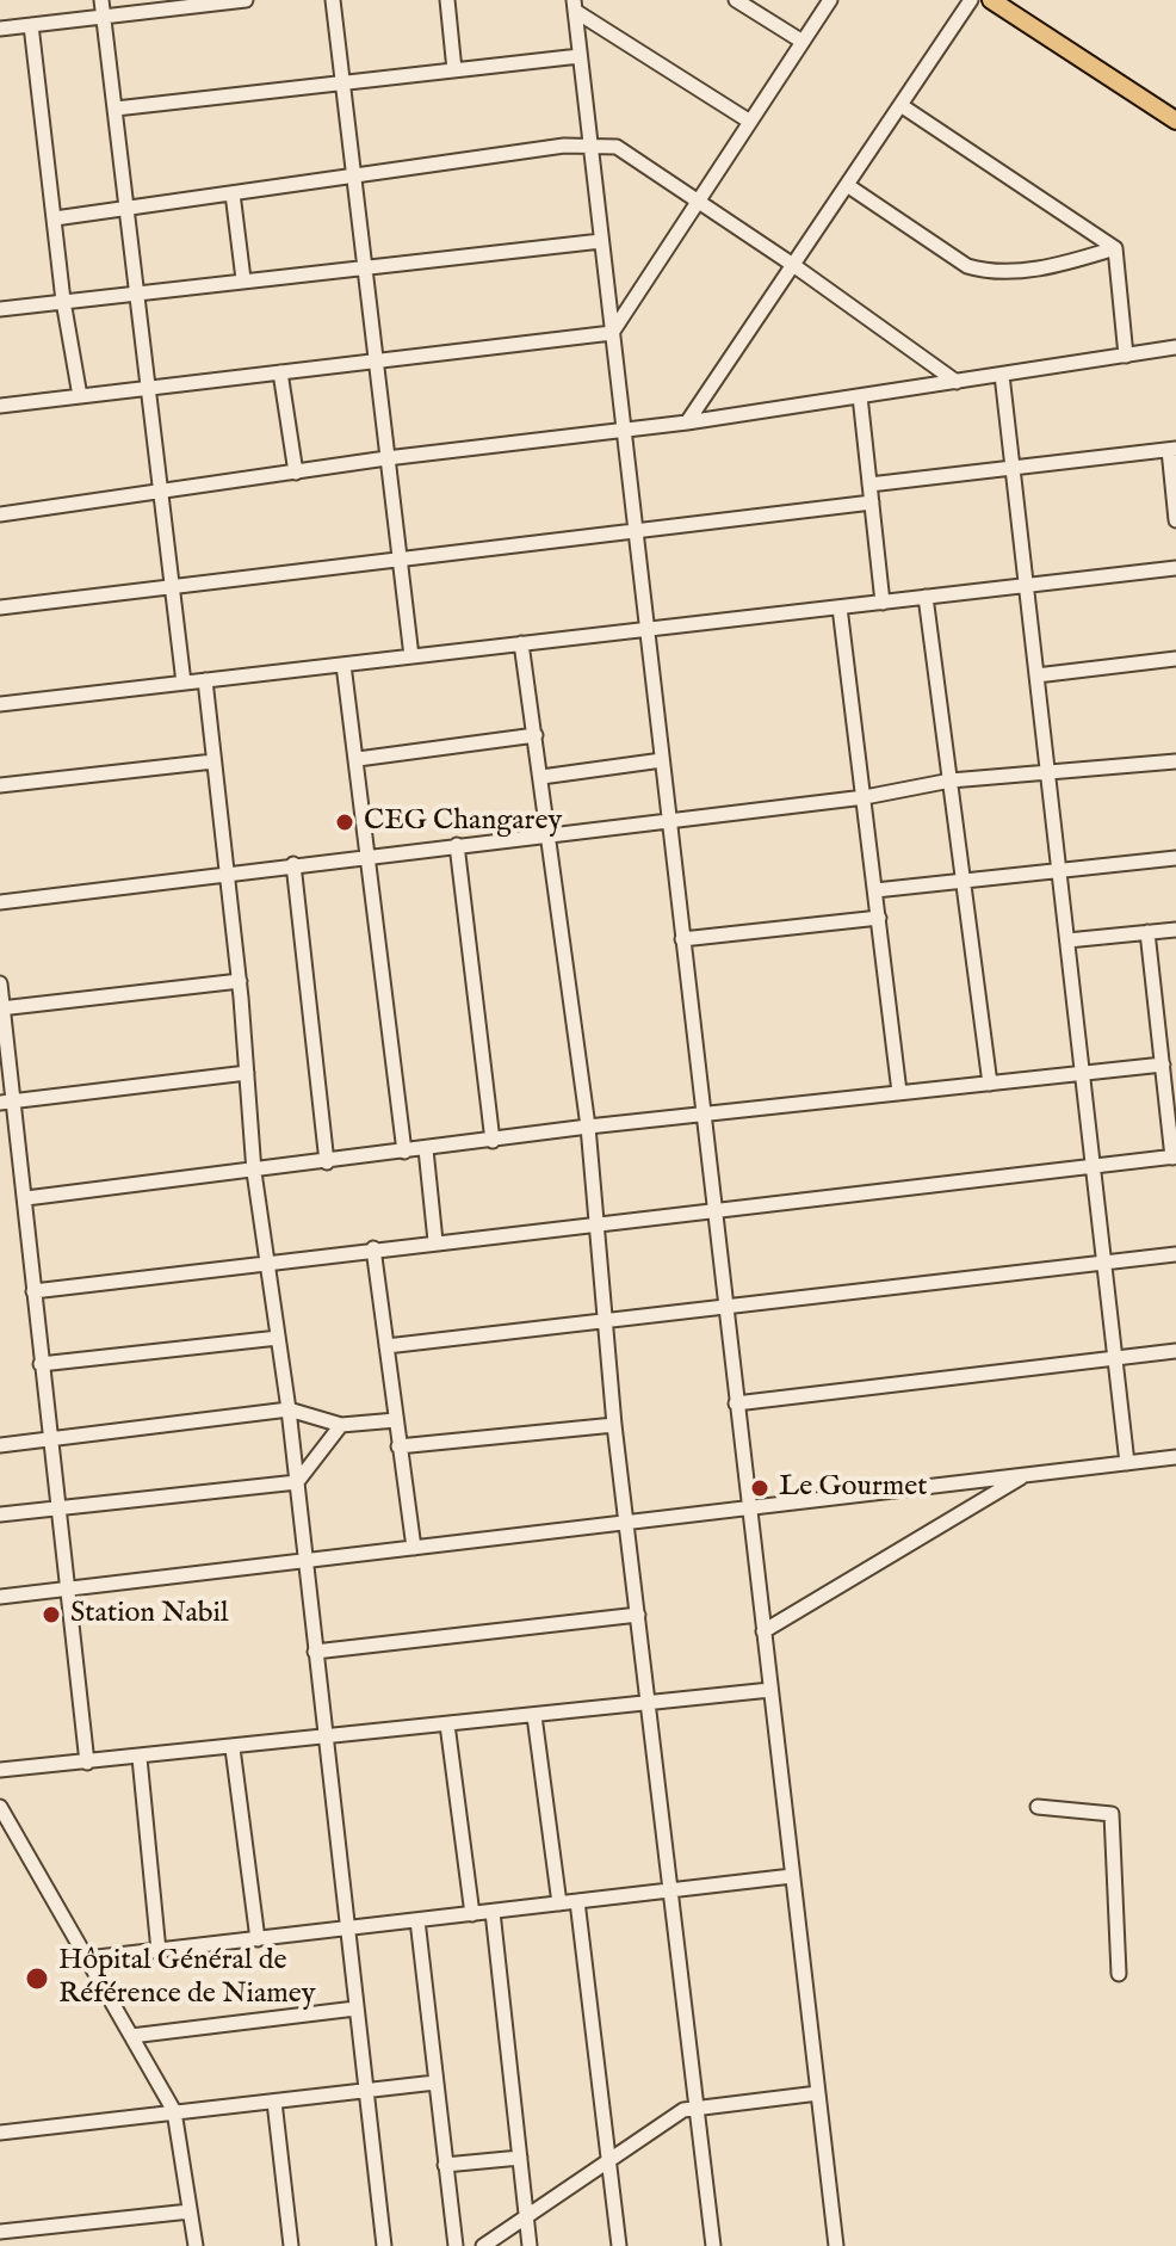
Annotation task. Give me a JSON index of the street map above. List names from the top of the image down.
{
  "places": [
    "CEG Changarey",
    "Le Gourmet",
    "Station Nabil",
    "Hôpital Général de Référence de Niamey"
  ]
}
